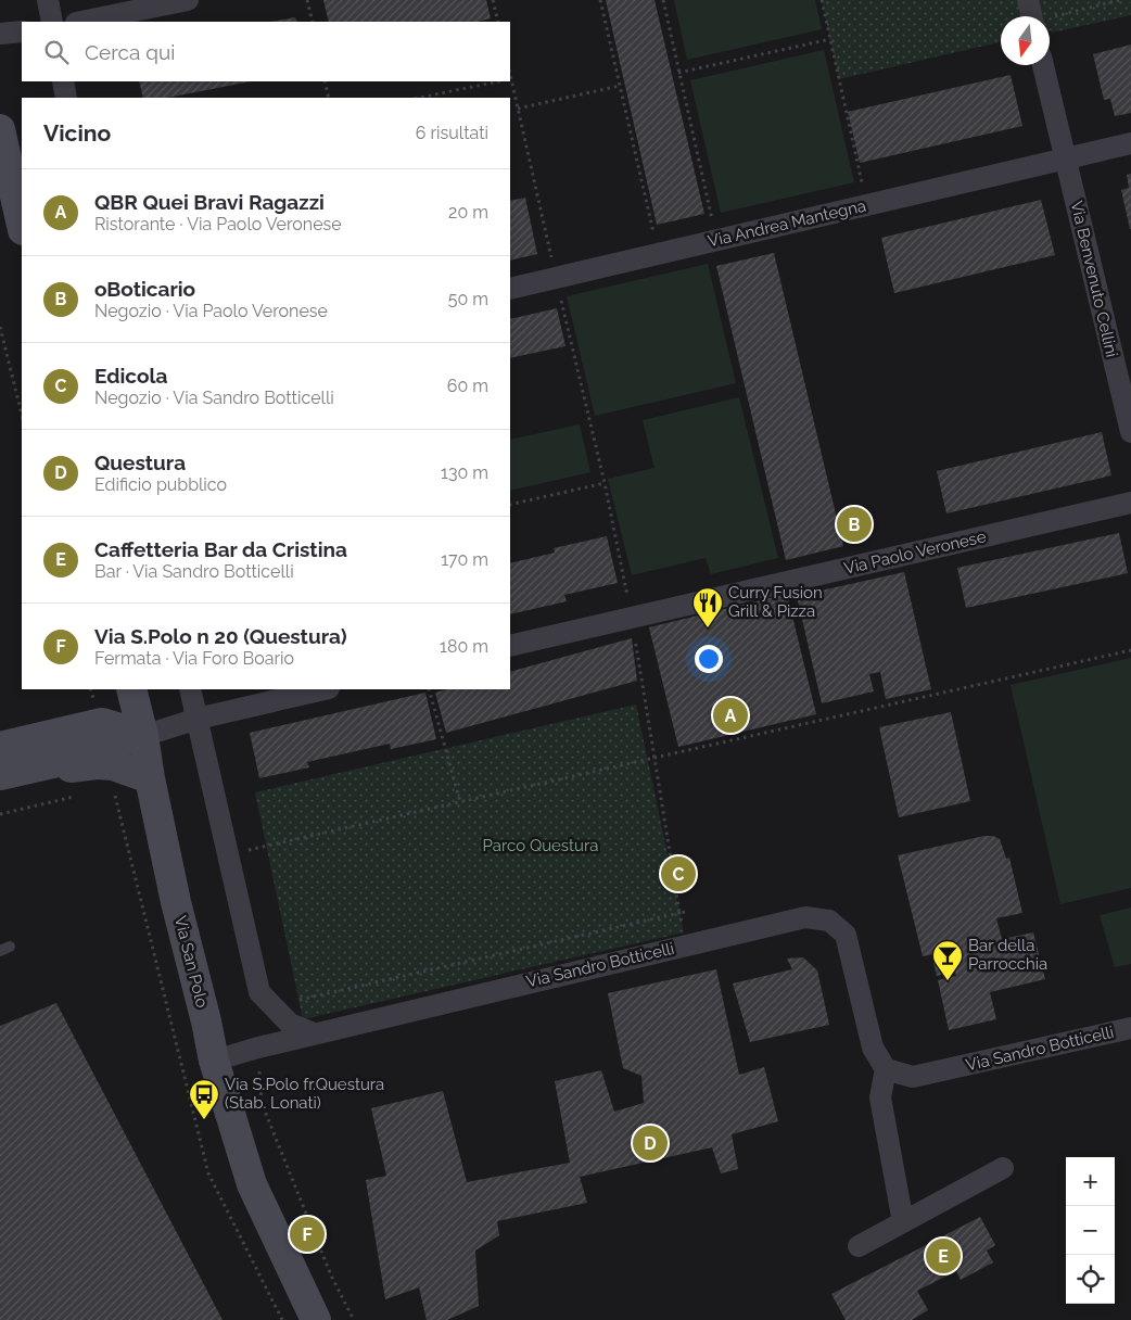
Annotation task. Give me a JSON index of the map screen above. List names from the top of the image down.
{
  "streets": {
    "main road": ["Via San Polo"],
    "street": [
      "Via Andrea Mantegna",
      "Via Benvenuto Cellini",
      "Via Paolo Veronese",
      "Via Sandro Botticelli"
    ]
  },
  "crossings": [
    ["Via Andrea Mantegna", "Via Benvenuto Cellini"],
    ["Via San Polo", "Via Sandro Botticelli"]
  ],
  "parks": ["Parco Questura"],
  "places": {
    "restaurant": ["Curry Fusion Grill & Pizza"],
    "bar": ["Bar della Parrocchia"],
    "bus stop": ["Via S.Polo fr.Questura (Stab. Lonati)"]
  },
  "north": "bottom",
  "page": {
    "search": "Cerca qui",
    "heading": ["Vicino", "6 risultati"],
    "list": [
      {
        "mark": "A",
        "name": "QBR Quei Bravi Ragazzi",
        "note": "Ristorante · Via Paolo Veronese",
        "value": "20 m"
      },
      {
        "mark": "B",
        "name": "oBoticario",
        "note": "Negozio · Via Paolo Veronese",
        "value": "50 m"
      },
      {
        "mark": "C",
        "name": "Edicola",
        "note": "Negozio · Via Sandro Botticelli",
        "value": "60 m"
      },
      {
        "mark": "D",
        "name": "Questura",
        "note": "Edificio pubblico",
        "value": "130 m"
      },
      {
        "mark": "E",
        "name": "Caffetteria Bar da Cristina",
        "note": "Bar · Via Sandro Botticelli",
        "value": "170 m"
      },
      {
        "mark": "F",
        "name": "Via S.Polo n 20 (Questura)",
        "note": "Fermata · Via Foro Boario",
        "value": "180 m"
      }
    ],
    "pins": [
      "B",
      "A",
      "C",
      "D",
      "F",
      "E"
    ],
    "map_buttons": ["+", "−"]
  }
}
